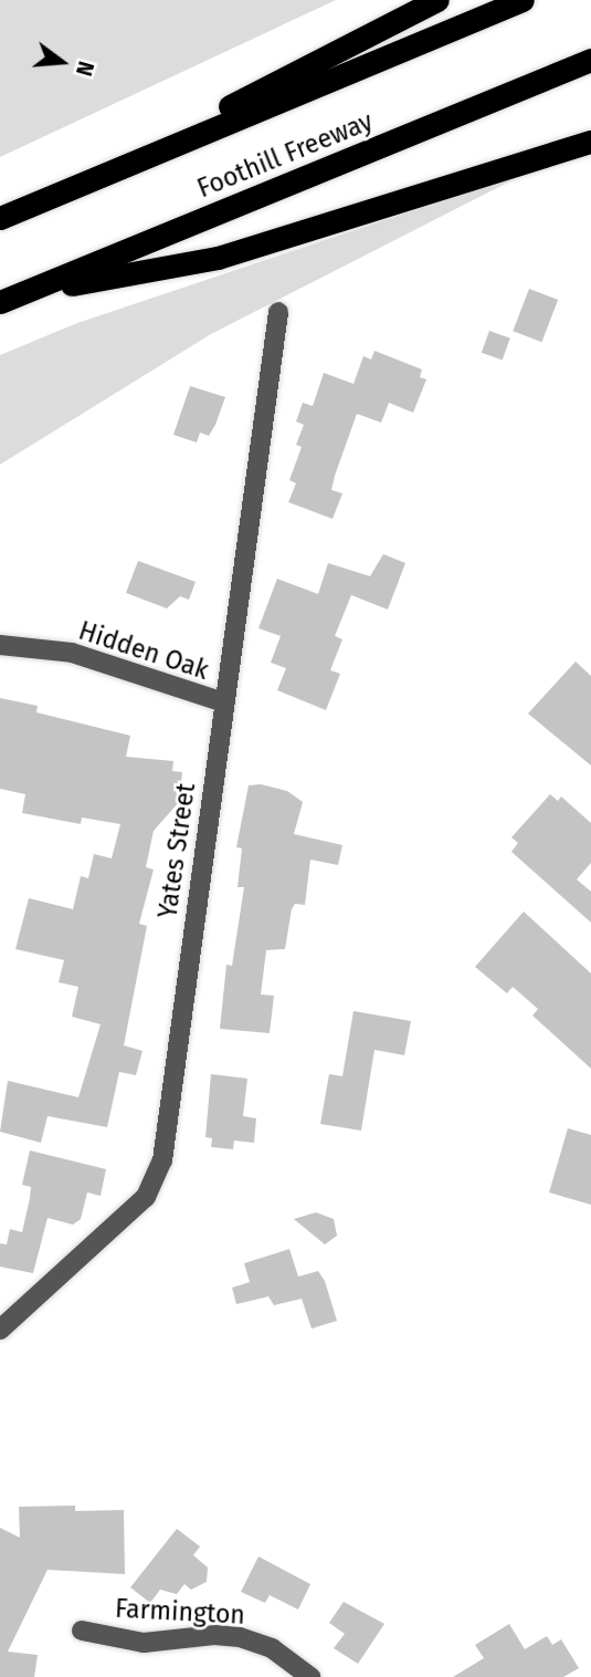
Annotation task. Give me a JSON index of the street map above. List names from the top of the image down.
{
  "streets": {
    "highway": ["Foothill Freeway"],
    "street": ["Hidden Oak", "Yates Street", "Farmington"]
  },
  "crossings": [
    ["Hidden Oak", "Yates Street"]
  ],
  "north": "right"
}
